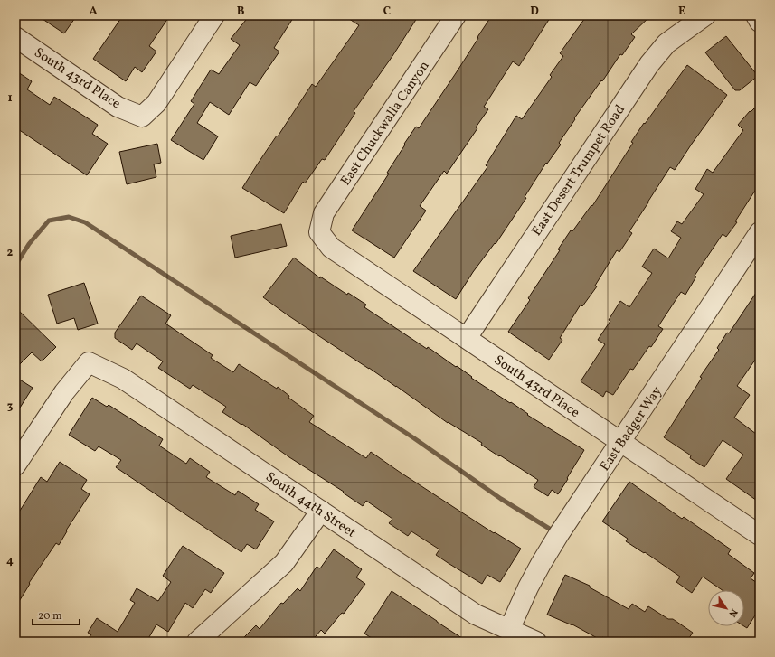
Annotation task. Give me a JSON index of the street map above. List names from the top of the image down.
{
  "streets": {
    "street": [
      "South 43rd Place",
      "East Chuckwalla Canyon",
      "East Desert Trumpet Road",
      "East Badger Way",
      "South 44th Street"
    ]
  },
  "crossings": [
    ["South 43rd Place", "East Chuckwalla Canyon"],
    ["South 43rd Place", "East Desert Trumpet Road"],
    ["South 43rd Place", "East Badger Way"],
    ["East Badger Way", "South 44th Street"]
  ],
  "scale_bar": "20 m",
  "north": "bottom right",
  "grid": {
    "columns": [
      "A",
      "B",
      "C",
      "D",
      "E"
    ],
    "rows": [
      "1",
      "2",
      "3",
      "4"
    ]
  }
}
